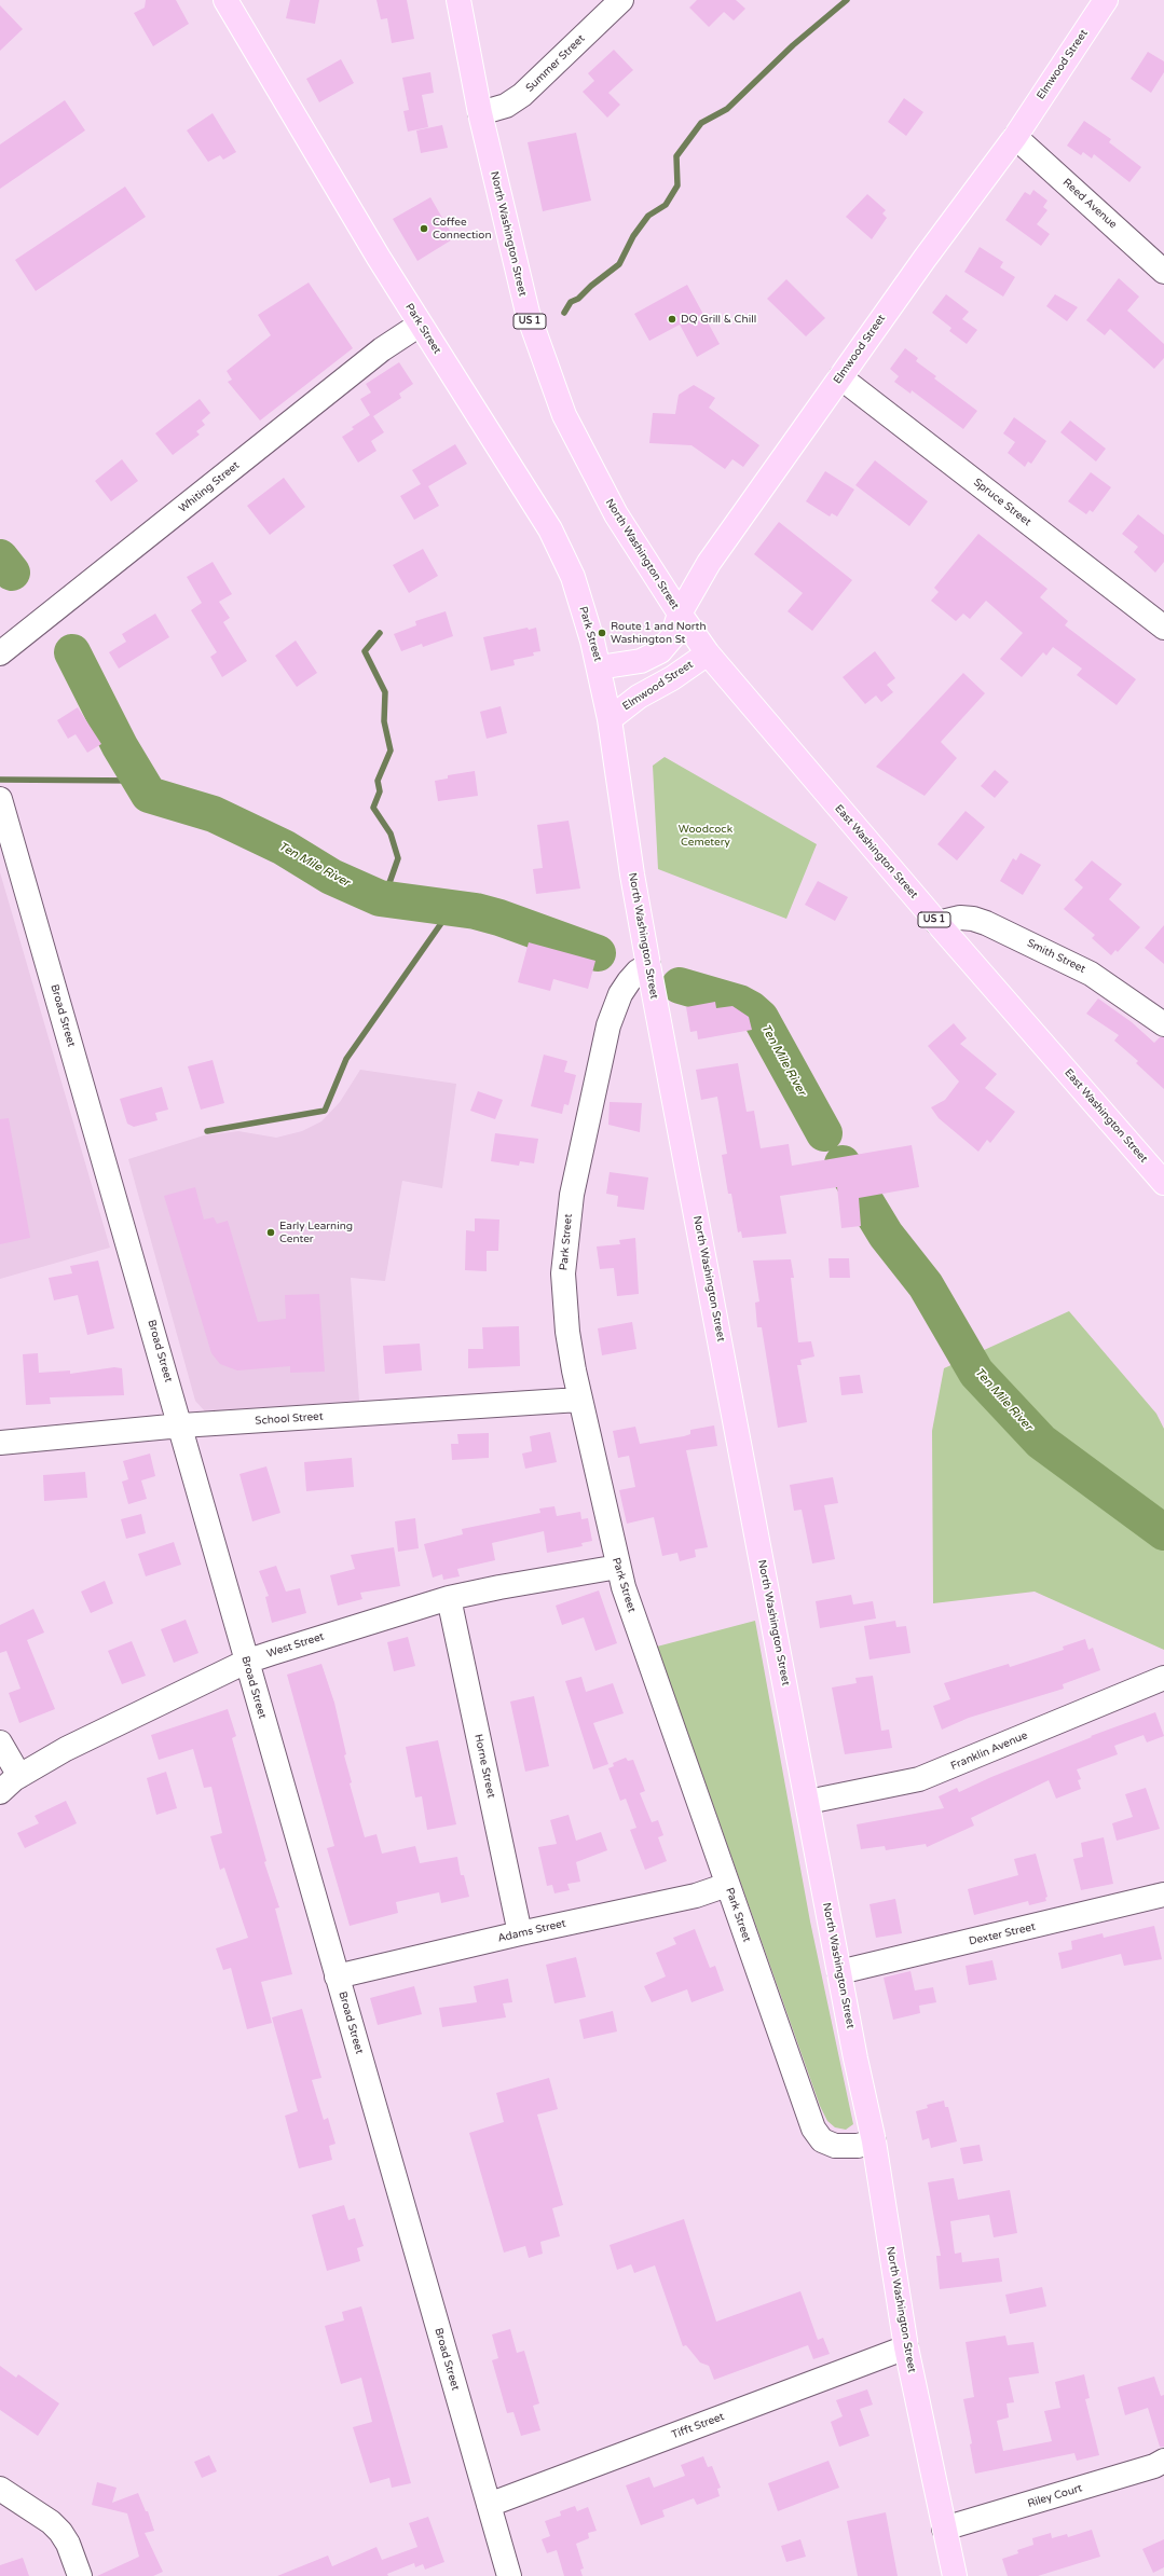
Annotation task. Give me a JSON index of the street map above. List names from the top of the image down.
{
  "streets": {
    "main road": [
      "Elmwood Street",
      "North Washington Street",
      "US 1",
      "Park Street",
      "East Washington Street"
    ],
    "street": [
      "Summer Street",
      "Reed Avenue",
      "Whiting Street",
      "Spruce Street",
      "Smith Street",
      "Broad Street",
      "School Street",
      "West Street",
      "Franklin Avenue",
      "Horne Street",
      "Adams Street",
      "Dexter Street",
      "Tifft Street",
      "Riley Court"
    ]
  },
  "crossings": [
    ["Summer Street", "North Washington Street"],
    ["Elmwood Street", "Reed Avenue"],
    ["Elmwood Street", "North Washington Street"],
    ["Elmwood Street", "Park Street"],
    ["Elmwood Street", "Spruce Street"],
    ["Elmwood Street", "East Washington Street"],
    ["North Washington Street", "Park Street"],
    ["North Washington Street", "East Washington Street"],
    ["North Washington Street", "Franklin Avenue"],
    ["North Washington Street", "Dexter Street"],
    ["North Washington Street", "Tifft Street"],
    ["North Washington Street", "Riley Court"],
    ["Park Street", "Whiting Street"],
    ["Park Street", "School Street"],
    ["Park Street", "West Street"],
    ["Park Street", "Adams Street"],
    ["East Washington Street", "Smith Street"],
    ["Broad Street", "School Street"],
    ["Broad Street", "West Street"],
    ["Broad Street", "Adams Street"],
    ["Broad Street", "Tifft Street"],
    ["West Street", "Horne Street"],
    ["Horne Street", "Adams Street"]
  ],
  "water": ["Ten Mile River"],
  "parks": ["Woodcock Cemetery"],
  "places": [
    "Coffee Connection",
    "DQ Grill & Chill",
    "Route 1 and North Washington St",
    "Early Learning Center"
  ]
}
